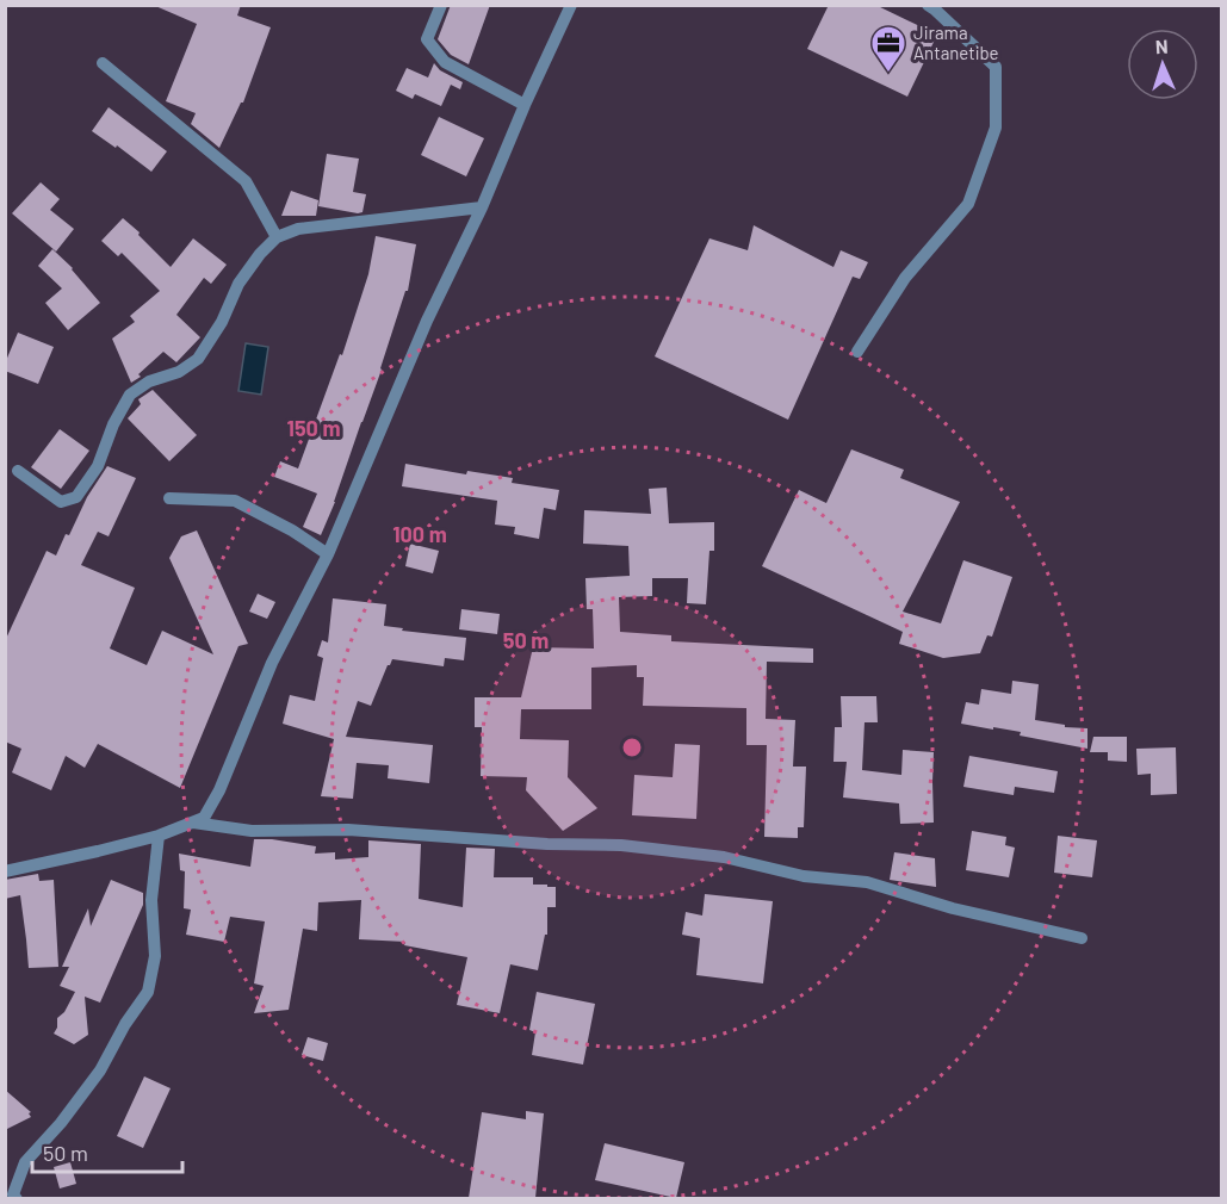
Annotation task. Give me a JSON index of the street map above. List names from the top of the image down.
{
  "places": {
    "office": ["Jirama Antanetibe"]
  },
  "scale_bar": "50 m",
  "north": "top",
  "rings": ["150 m", "100 m", "50 m"]
}
